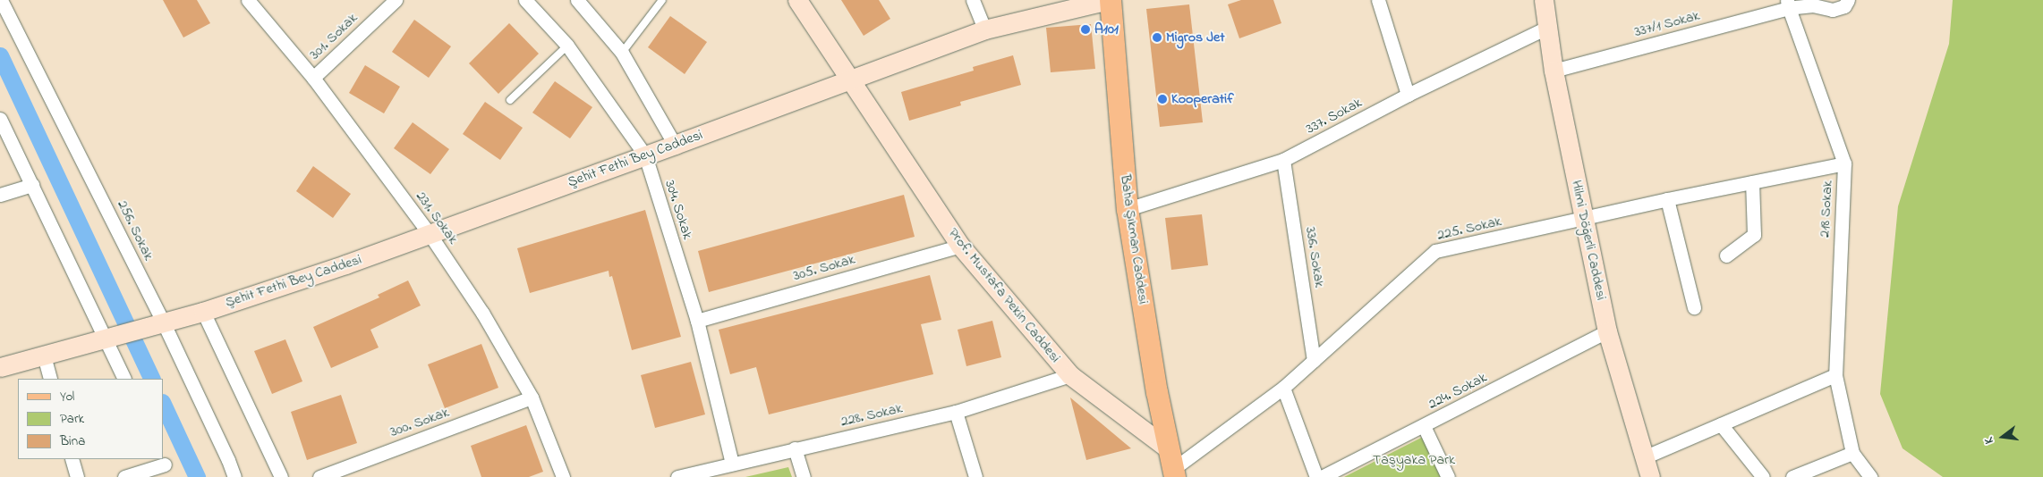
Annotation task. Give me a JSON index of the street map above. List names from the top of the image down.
{
  "streets": {
    "main road": ["Baha Şıkman Caddesi"],
    "street": [
      "337/1 Sokak",
      "301. Sokak",
      "337. Sokak",
      "Şehit Fethi Bey Caddesi",
      "218 Sokak",
      "304. Sokak",
      "231. Sokak",
      "225. Sokak",
      "256. Sokak",
      "Hilmi Döğerli Caddesi",
      "336. Sokak",
      "305. Sokak",
      "Prof. Mustafa Pekin Caddesi",
      "224. Sokak",
      "228. Sokak",
      "300. Sokak"
    ]
  },
  "crossings": [
    ["337/1 Sokak", "218 Sokak"],
    ["337/1 Sokak", "Hilmi Döğerli Caddesi"],
    ["301. Sokak", "231. Sokak"],
    ["337. Sokak", "Baha Şıkman Caddesi"],
    ["337. Sokak", "Hilmi Döğerli Caddesi"],
    ["337. Sokak", "336. Sokak"],
    ["Şehit Fethi Bey Caddesi", "304. Sokak"],
    ["Şehit Fethi Bey Caddesi", "231. Sokak"],
    ["Şehit Fethi Bey Caddesi", "256. Sokak"],
    ["Şehit Fethi Bey Caddesi", "Baha Şıkman Caddesi"],
    ["Şehit Fethi Bey Caddesi", "Prof. Mustafa Pekin Caddesi"],
    ["218 Sokak", "225. Sokak"],
    ["304. Sokak", "305. Sokak"],
    ["304. Sokak", "228. Sokak"],
    ["231. Sokak", "300. Sokak"],
    ["225. Sokak", "Baha Şıkman Caddesi"],
    ["225. Sokak", "Hilmi Döğerli Caddesi"],
    ["225. Sokak", "336. Sokak"],
    ["225. Sokak", "Prof. Mustafa Pekin Caddesi"],
    ["Baha Şıkman Caddesi", "Prof. Mustafa Pekin Caddesi"],
    ["Hilmi Döğerli Caddesi", "224. Sokak"],
    ["305. Sokak", "Prof. Mustafa Pekin Caddesi"],
    ["Prof. Mustafa Pekin Caddesi", "228. Sokak"]
  ],
  "parks": ["Taşyaka Park"],
  "places": ["A101", "Migros Jet", "Kooperatif"],
  "legend": ["Yol", "Park", "Bina"],
  "north": "left"
}
